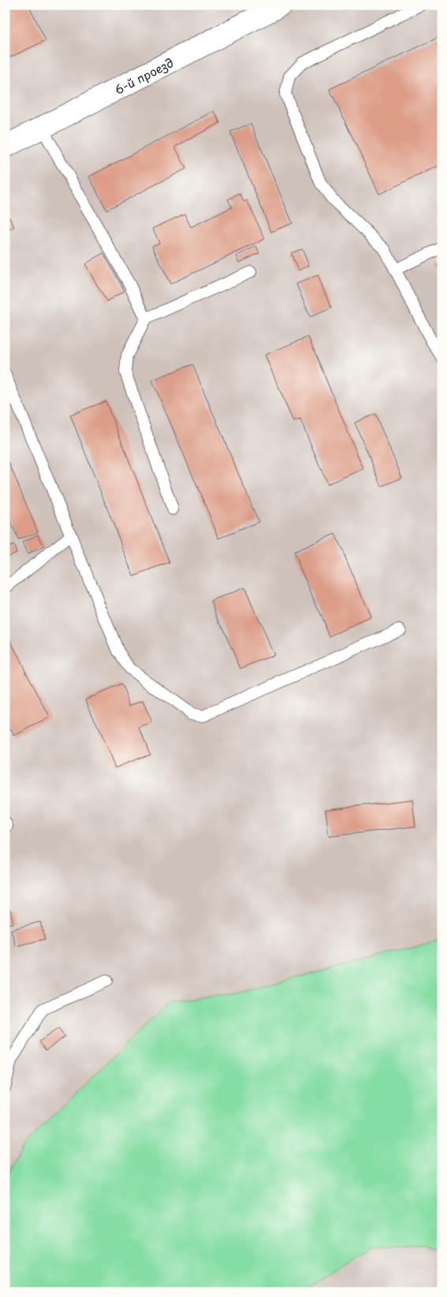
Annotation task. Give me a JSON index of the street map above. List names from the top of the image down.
{
  "streets": {
    "street": ["6-й проезд"]
  }
}
